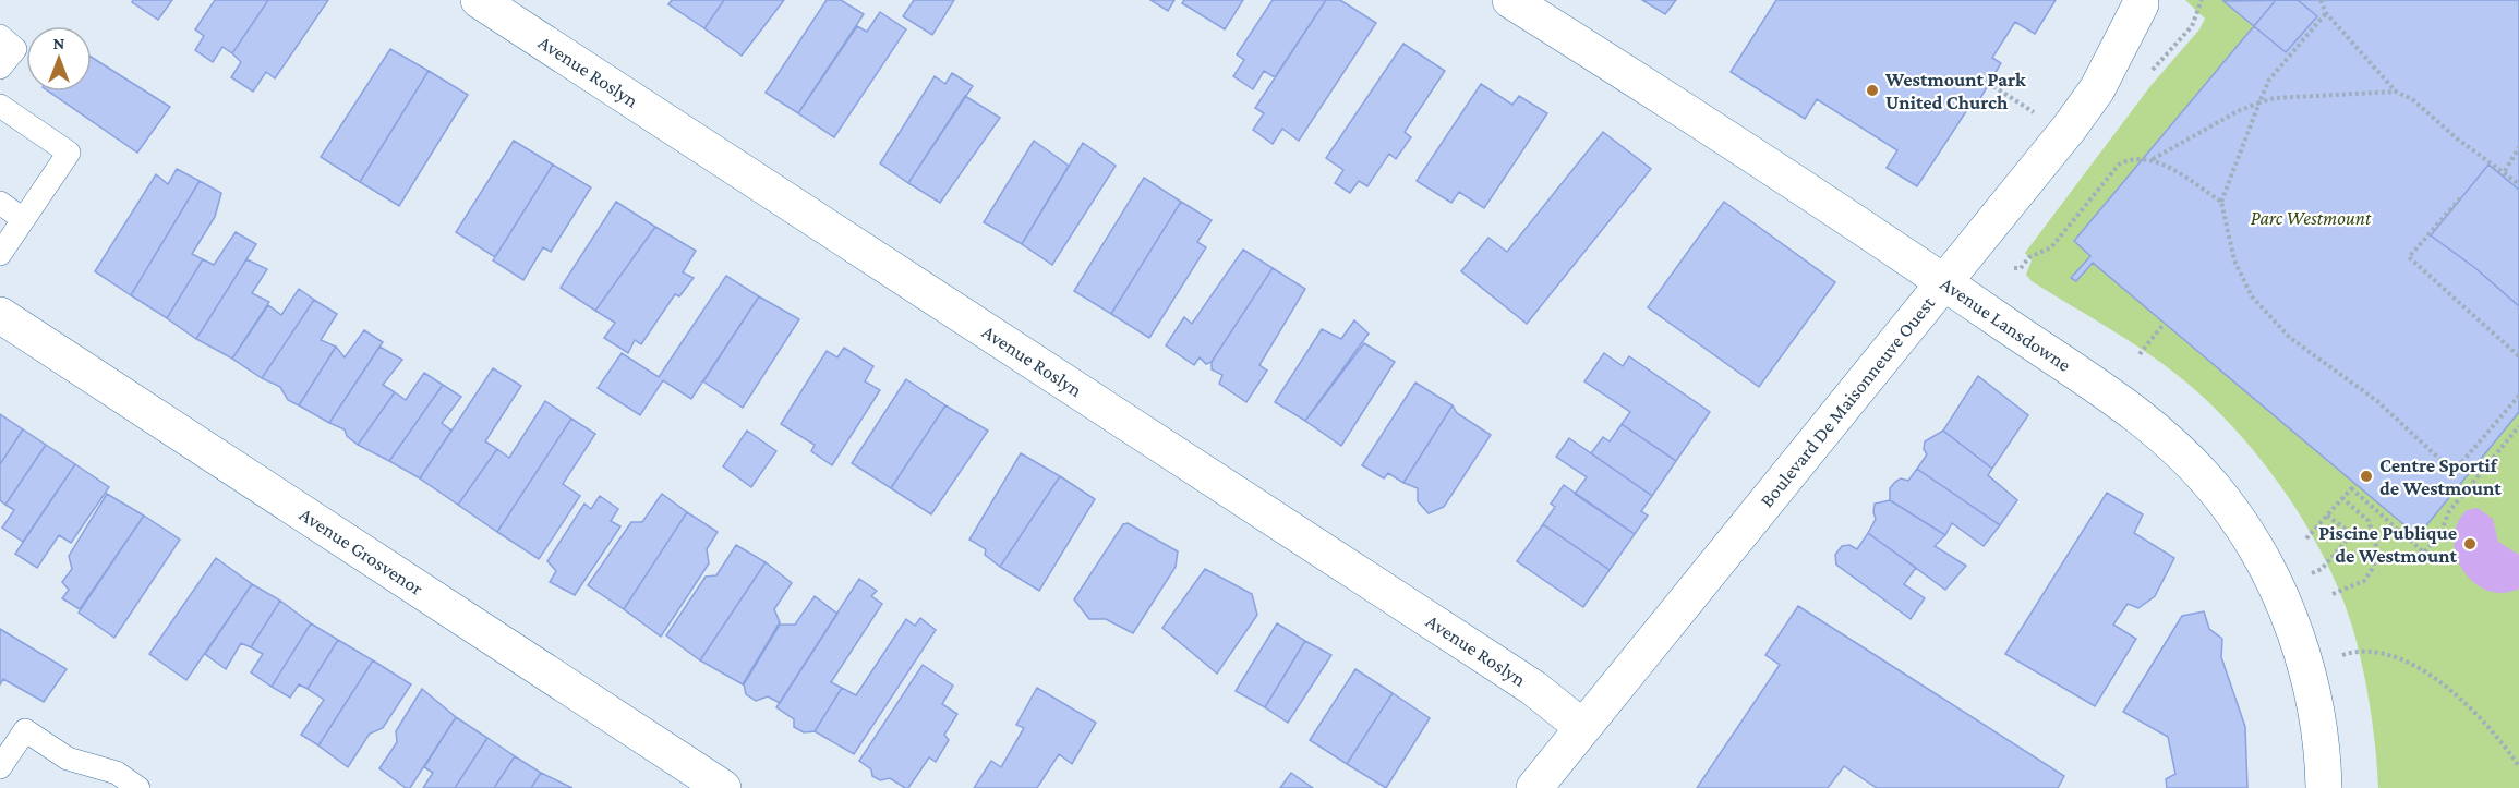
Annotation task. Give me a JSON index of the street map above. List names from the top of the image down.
{
  "streets": {
    "street": [
      "Avenue Roslyn",
      "Avenue Lansdowne",
      "Boulevard De Maisonneuve Ouest",
      "Avenue Grosvenor"
    ]
  },
  "crossings": [
    ["Avenue Roslyn", "Boulevard De Maisonneuve Ouest"],
    ["Avenue Lansdowne", "Boulevard De Maisonneuve Ouest"]
  ],
  "parks": ["Parc Westmount"],
  "places": ["Westmount Park United Church", "Centre Sportif de Westmount", "Piscine Publique de Westmount"],
  "north": "top"
}
